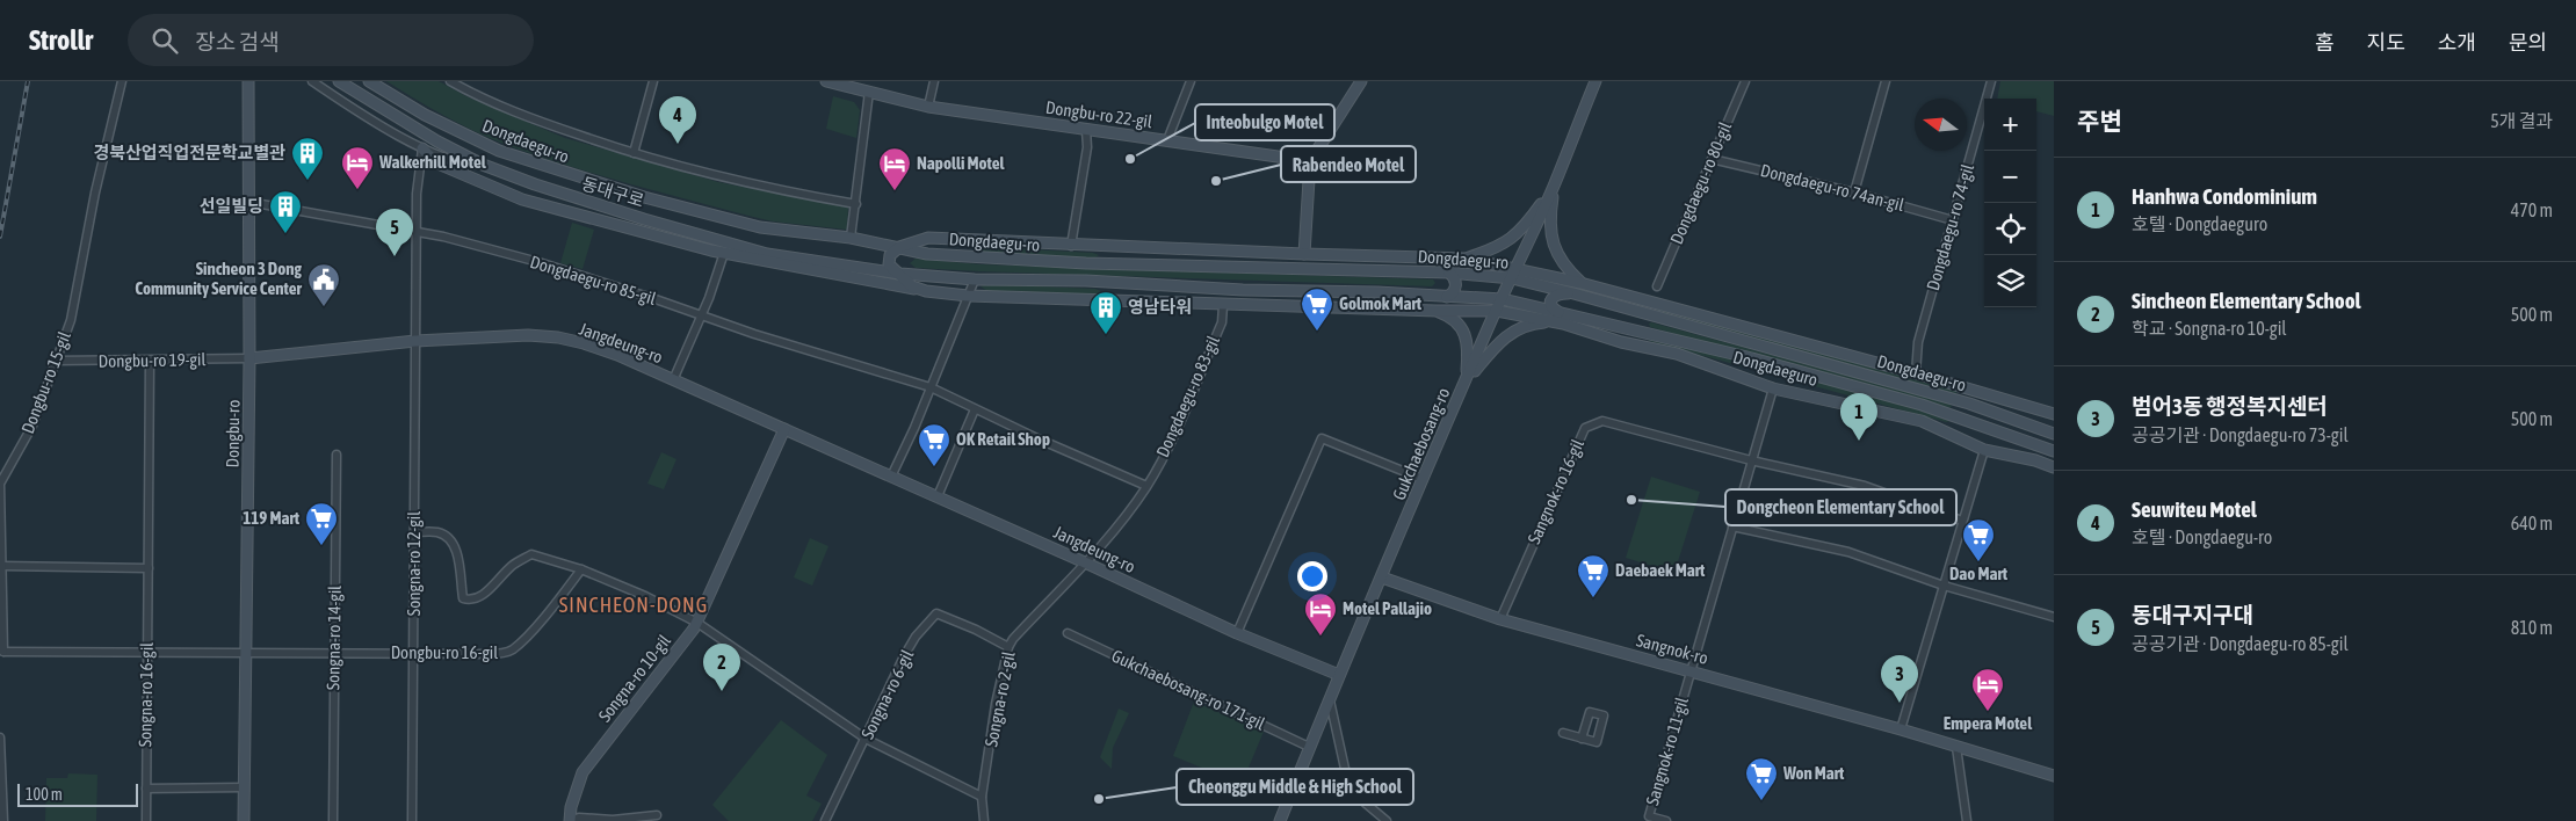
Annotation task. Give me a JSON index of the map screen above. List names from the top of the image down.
{
  "streets": {
    "main road": [
      "Dongbu-ro 22-gil",
      "Dongdaegu-ro",
      "동대구로",
      "Jangdeung-ro",
      "Dongdaeguro",
      "Dongbu-ro",
      "Gukchaebosang-ro",
      "Sangnok-ro",
      "Songna-ro 10-gil"
    ],
    "street": [
      "Dongdaegu-ro 80-gil",
      "Dongdaegu-ro 74an-gil",
      "Dongdaegu-ro 74-gil",
      "Dongdaegu-ro 85-gil",
      "Dongbu-ro 19-gil",
      "Dongbu-ro 15-gil",
      "Dongdaegu-ro 83-gil",
      "Sangnok-ro 16-gil",
      "Songna-ro 12-gil",
      "Songna-ro 14-gil",
      "Dongbu-ro 16-gil",
      "Gukchaebosang-ro 171-gil",
      "Songna-ro 16-gil",
      "Songna-ro 6-gil",
      "Songna-ro 2-gil",
      "Sangnok-ro 11-gil"
    ]
  },
  "crossings": [
    ["Dongdaegu-ro", "동대구로"],
    ["Dongdaegu-ro", "Dongdaegu-ro 74-gil"],
    ["Dongdaegu-ro", "Gukchaebosang-ro"],
    ["Dongdaegu-ro 80-gil", "Dongdaegu-ro 74an-gil"],
    ["Dongdaegu-ro 74an-gil", "Dongdaegu-ro 74-gil"],
    ["Dongdaegu-ro 85-gil", "Dongbu-ro"],
    ["Dongdaegu-ro 85-gil", "Songna-ro 12-gil"],
    ["Jangdeung-ro", "Dongbu-ro 19-gil"],
    ["Jangdeung-ro", "Dongdaegu-ro 83-gil"],
    ["Jangdeung-ro", "Dongbu-ro"],
    ["Jangdeung-ro", "Gukchaebosang-ro"],
    ["Jangdeung-ro", "Songna-ro 12-gil"],
    ["Jangdeung-ro", "Songna-ro 10-gil"],
    ["Jangdeung-ro", "Songna-ro 2-gil"],
    ["Dongbu-ro 19-gil", "Dongbu-ro 15-gil"],
    ["Dongbu-ro 19-gil", "Dongbu-ro"],
    ["Dongbu-ro 19-gil", "Songna-ro 16-gil"],
    ["Dongbu-ro 15-gil", "Dongbu-ro"],
    ["Dongbu-ro 15-gil", "Dongbu-ro 16-gil"],
    ["Dongbu-ro 15-gil", "Songna-ro 16-gil"],
    ["Dongdaegu-ro 83-gil", "Songna-ro 2-gil"],
    ["Dongbu-ro", "Dongbu-ro 16-gil"],
    ["Gukchaebosang-ro", "Sangnok-ro"],
    ["Gukchaebosang-ro", "Gukchaebosang-ro 171-gil"],
    ["Sangnok-ro 16-gil", "Sangnok-ro"],
    ["Songna-ro 12-gil", "Dongbu-ro 16-gil"],
    ["Songna-ro 14-gil", "Dongbu-ro 16-gil"],
    ["Sangnok-ro", "Sangnok-ro 11-gil"],
    ["Songna-ro 6-gil", "Songna-ro 2-gil"]
  ],
  "districts": ["SINCHEON-DONG"],
  "places": {
    "other": [
      "Inteobulgo Motel",
      "Rabendeo Motel",
      "Dongcheon Elementary School",
      "Cheonggu Middle & High School"
    ],
    "building": ["경북산업직업전문학교별관", "선일빌딩", "영남타워"],
    "hotel": [
      "Walkerhill Motel",
      "Napolli Motel",
      "Motel Pallajio",
      "Empera Motel"
    ],
    "public building": ["Sincheon 3 Dong Community Service Center"],
    "supermarket": [
      "Golmok Mart",
      "OK Retail Shop",
      "119 Mart",
      "Dao Mart",
      "Daebaek Mart",
      "Won Mart"
    ]
  },
  "scale_bar": "100 m",
  "north": "left",
  "page": {
    "header": "Strollr",
    "search": "장소 검색",
    "nav": [
      "홈",
      "지도",
      "소개",
      "문의"
    ],
    "heading": ["주변", "5개 결과"],
    "pins": [
      "4",
      "5",
      "1",
      "2",
      "3"
    ],
    "map_buttons": ["+", "−"],
    "list": [
      {
        "mark": "1",
        "name": "Hanhwa Condominium",
        "note": "호텔 · Dongdaeguro",
        "value": "470 m"
      },
      {
        "mark": "2",
        "name": "Sincheon Elementary School",
        "note": "학교 · Songna-ro 10-gil",
        "value": "500 m"
      },
      {
        "mark": "3",
        "name": "범어3동 행정복지센터",
        "note": "공공기관 · Dongdaegu-ro 73-gil",
        "value": "500 m"
      },
      {
        "mark": "4",
        "name": "Seuwiteu Motel",
        "note": "호텔 · Dongdaegu-ro",
        "value": "640 m"
      },
      {
        "mark": "5",
        "name": "동대구지구대",
        "note": "공공기관 · Dongdaegu-ro 85-gil",
        "value": "810 m"
      }
    ],
    "scale": "100 m"
  }
}
